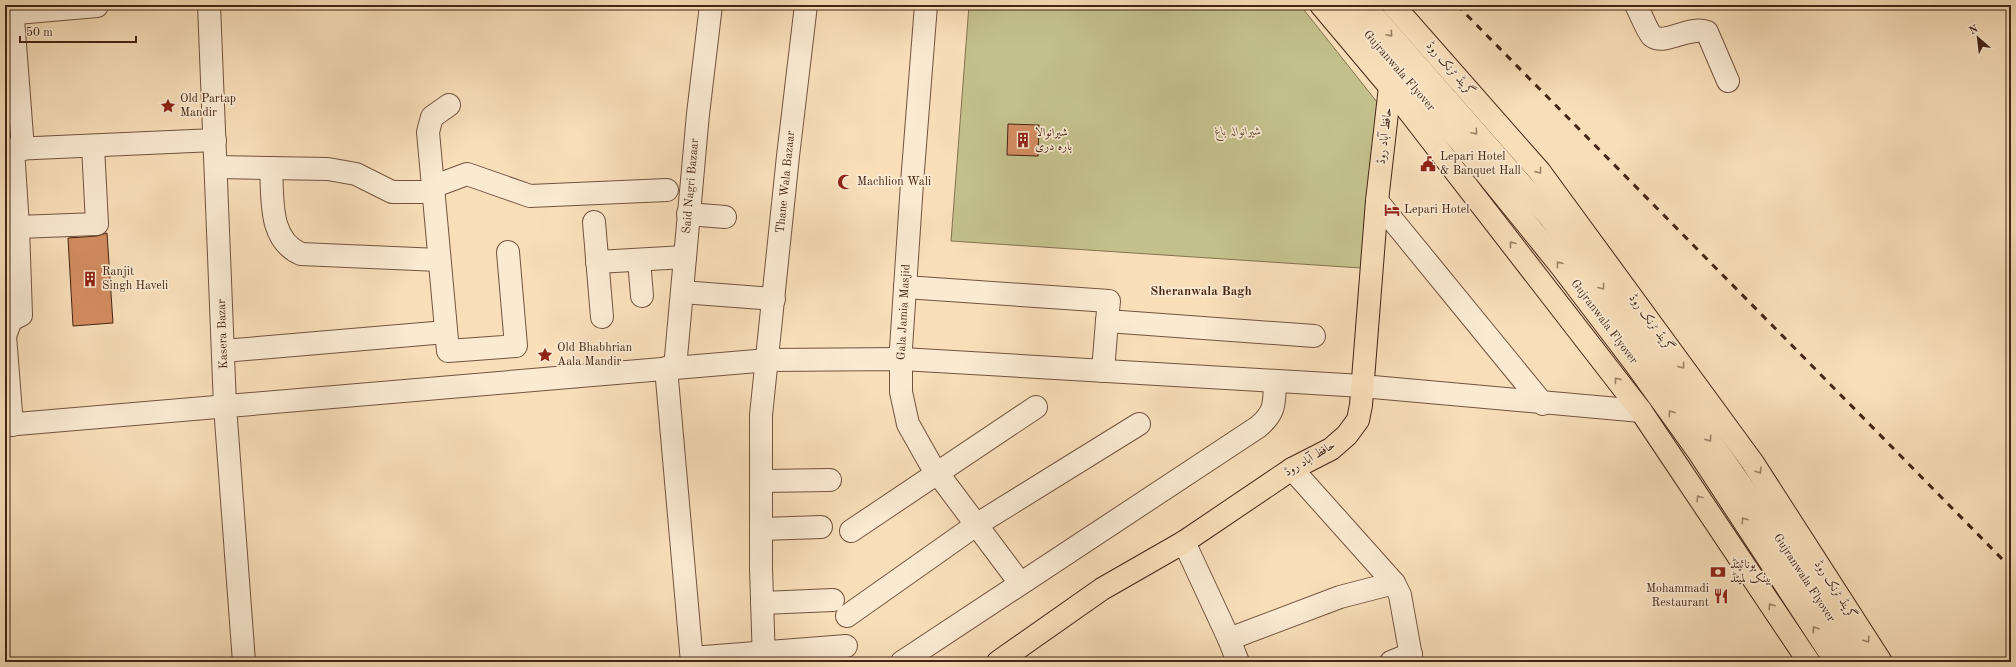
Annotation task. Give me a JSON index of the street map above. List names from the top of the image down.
{
  "streets": {
    "main road": ["گرینڈ ٹرنک روڈ", "Gujranwala Flyover", "حافظ آباد روڈ"],
    "street": [
      "Thane Wala Bazaar",
      "Said Nagri Bazaar",
      "Gala Jamia Masjid",
      "Kasera Bazar"
    ]
  },
  "districts": ["Sheranwala Bagh"],
  "parks": ["شیرانوالہ باغ"],
  "places": {
    "place": ["Old Partap Mandir", "Old Bhabhrian Aala Mandir"],
    "building": ["شیرانوالا بارہ دری", "Ranjit Singh Haveli"],
    "public building": ["Lepari Hotel & Banquet Hall"],
    "mosque": ["Machlion Wali"],
    "hotel": ["Lepari Hotel"],
    "bank": ["یونائیٹڈ بینک لمیٹڈ"],
    "restaurant": ["Mohammadi Restaurant"]
  },
  "scale_bar": "50 m",
  "north": "top left"
}
